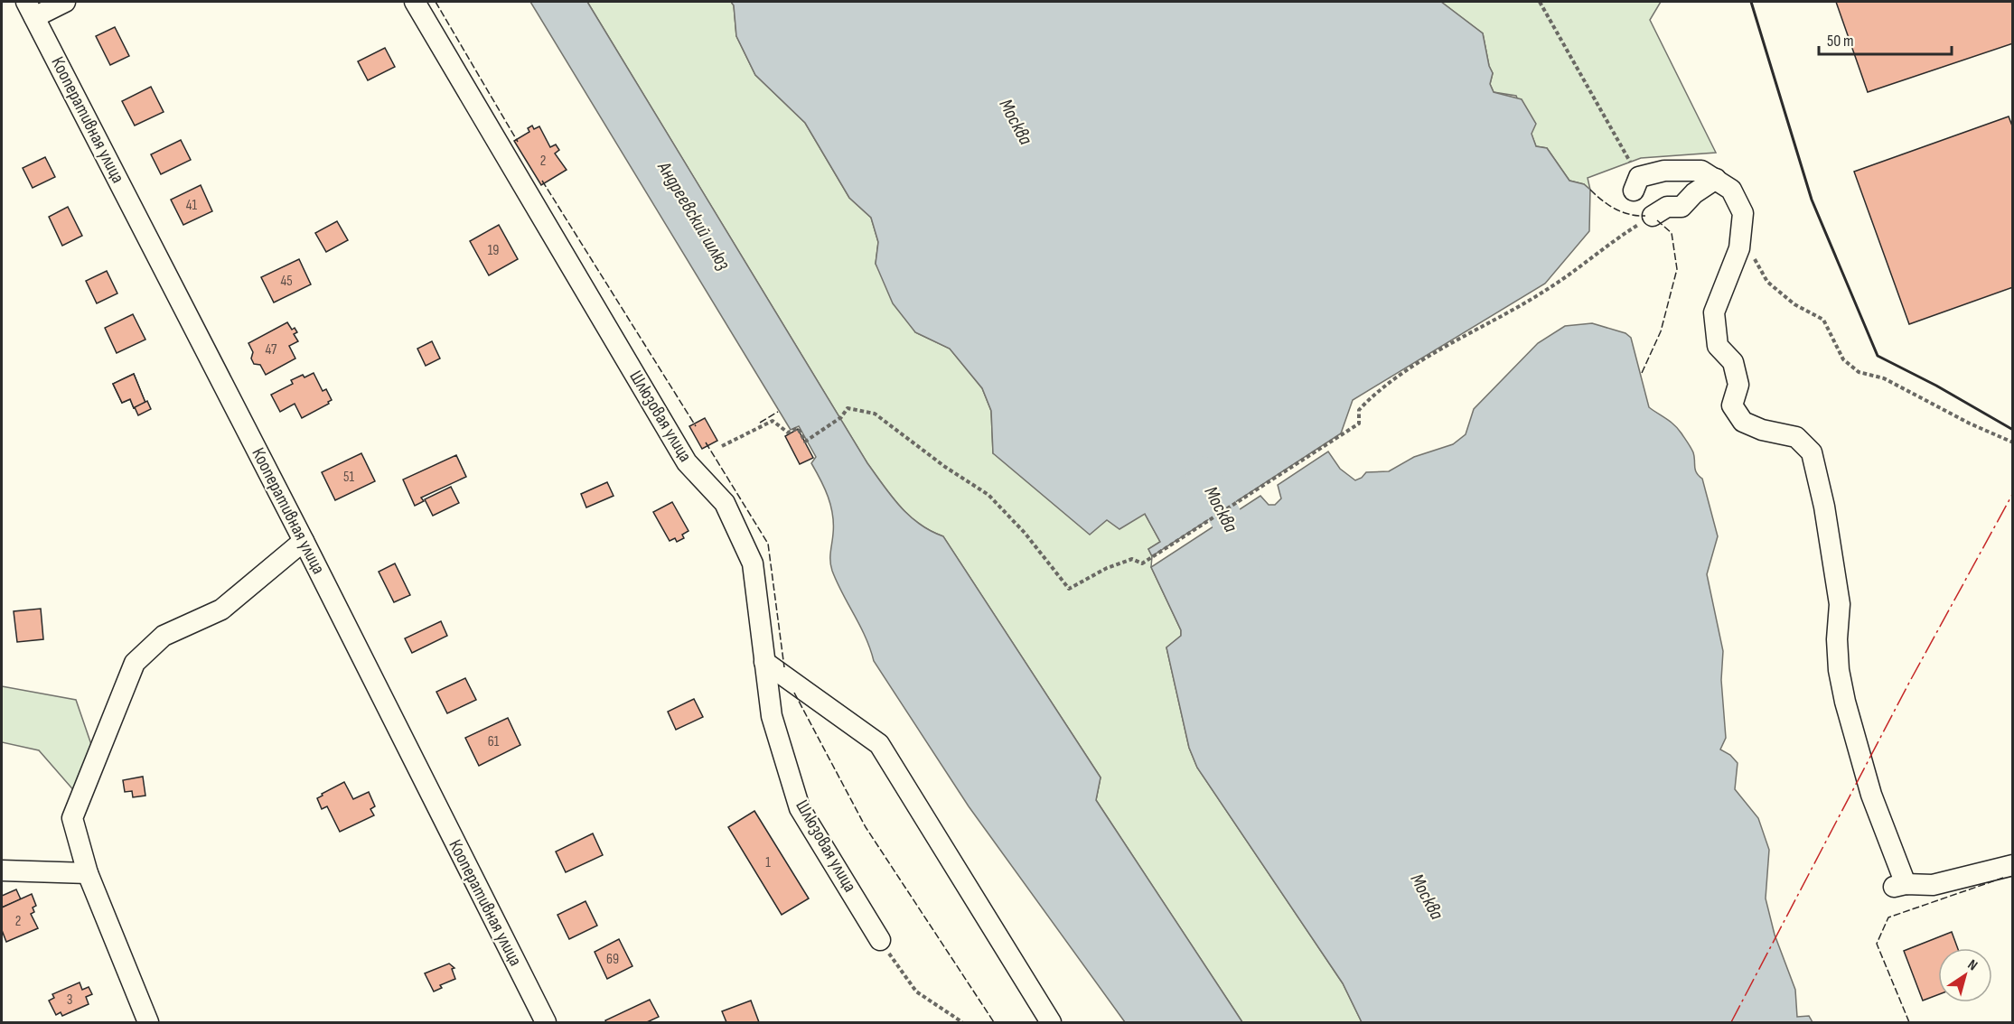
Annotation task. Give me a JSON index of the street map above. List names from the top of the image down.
{
  "streets": {
    "street": ["Кооперативная улица", "Шлюзовая улица"]
  },
  "water": ["Москва", "Андреевский шлюз"],
  "house_numbers": [
    "2",
    "41",
    "19",
    "45",
    "47",
    "51",
    "61",
    "1",
    "2",
    "69",
    "3"
  ],
  "scale_bar": "50 m",
  "north": "top right"
}
